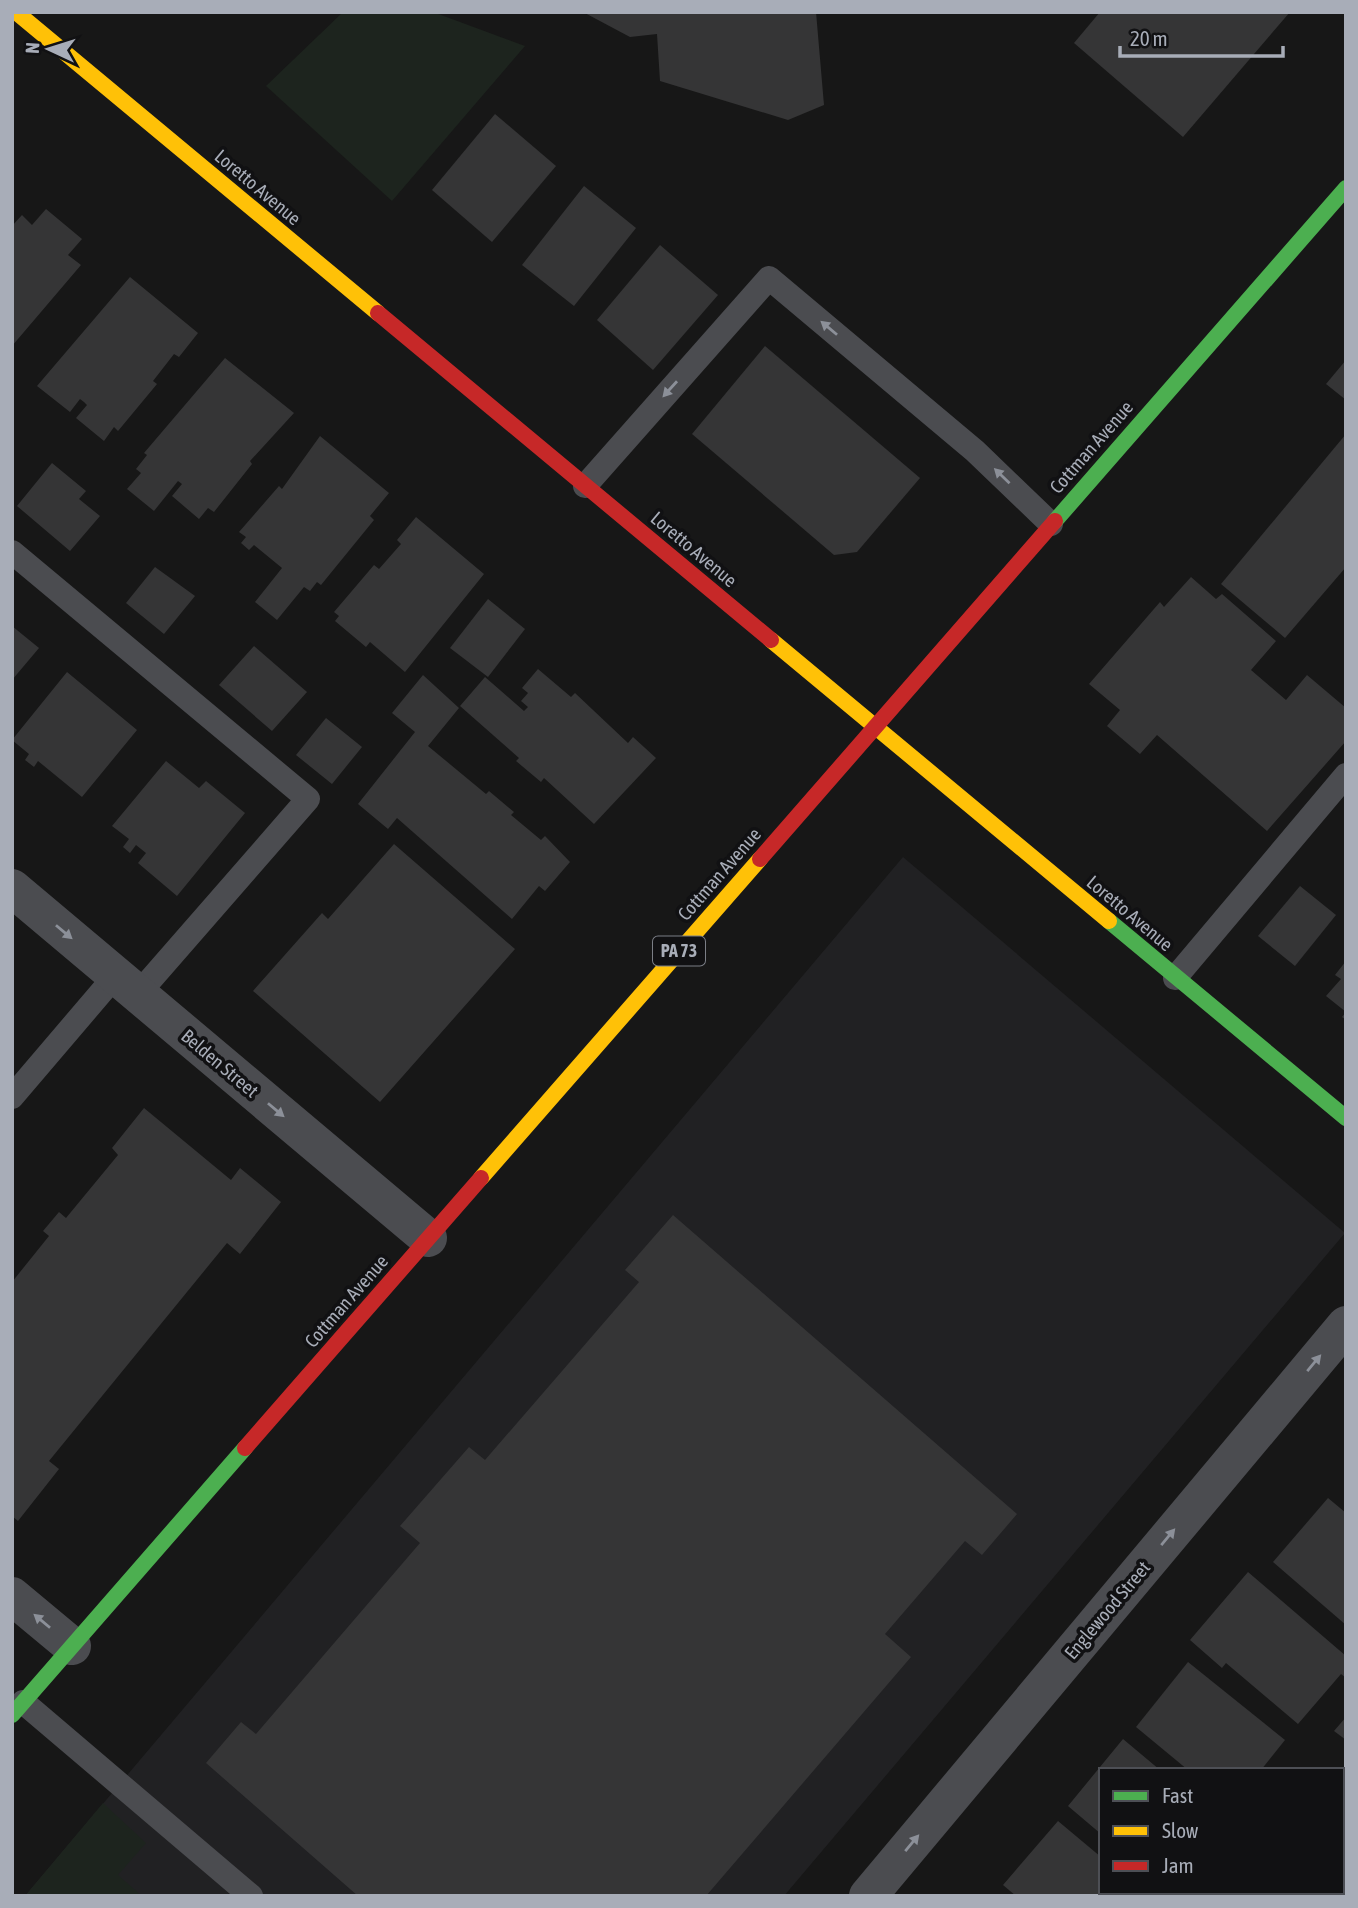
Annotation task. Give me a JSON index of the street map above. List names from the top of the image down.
{
  "streets": {
    "main road": ["Loretto Avenue", "Cottman Avenue", "PA 73"],
    "street": ["Belden Street", "Englewood Street"]
  },
  "crossings": [
    ["Loretto Avenue", "Cottman Avenue"],
    ["Cottman Avenue", "Belden Street"]
  ],
  "one_way": ["Belden Street", "Englewood Street"],
  "legend": ["Fast", "Slow", "Jam"],
  "scale_bar": "20 m",
  "north": "left"
}
